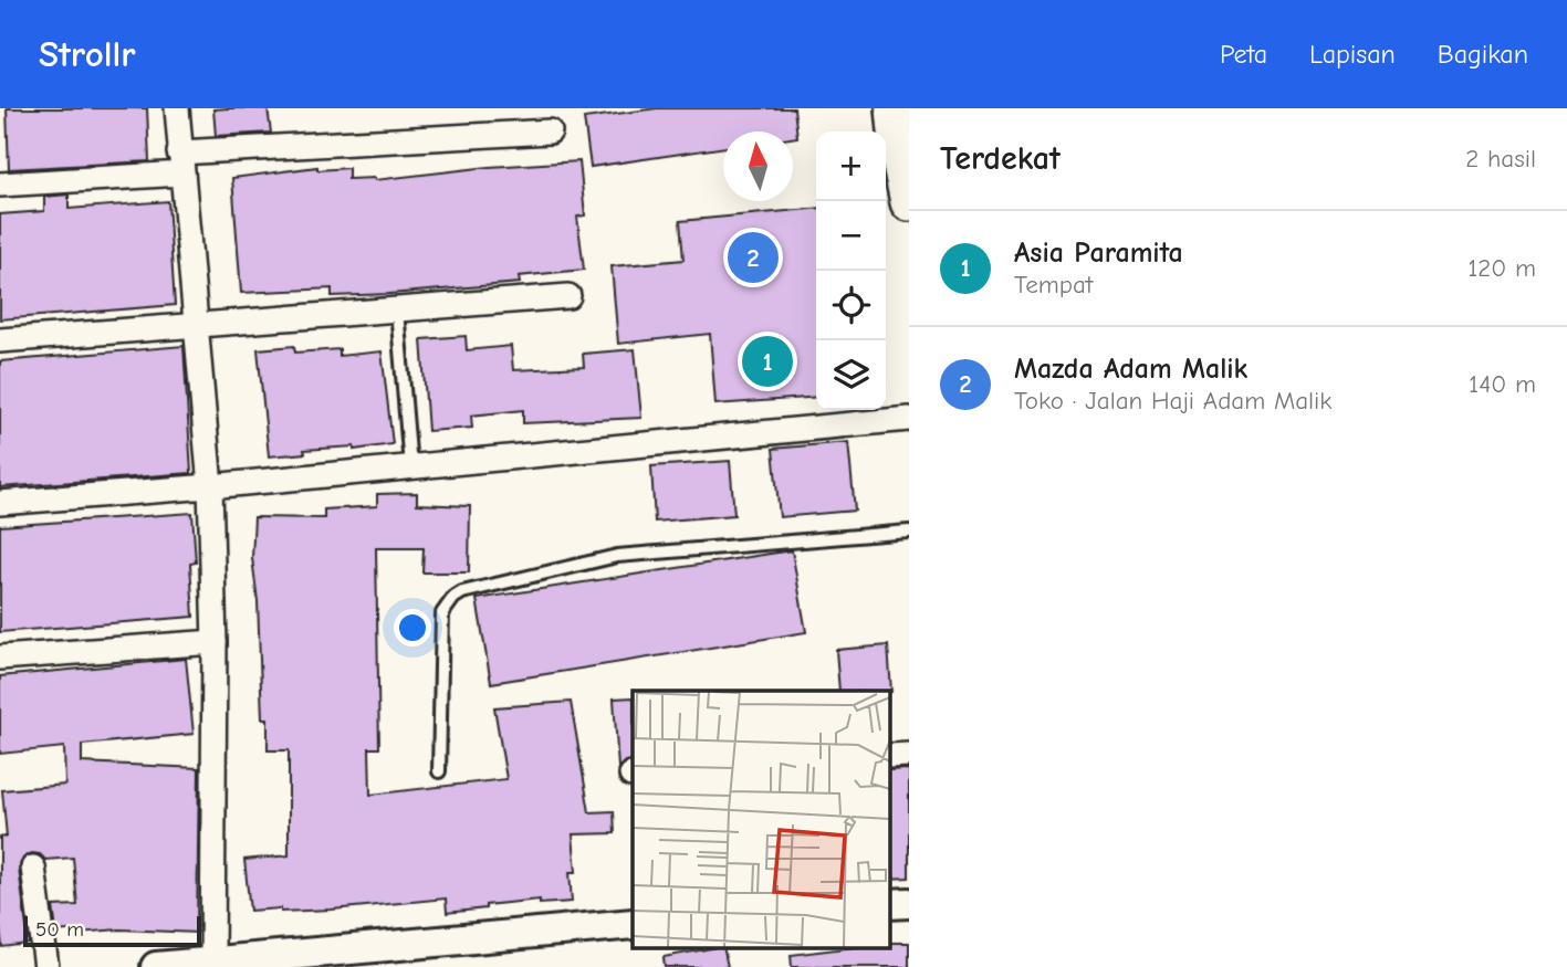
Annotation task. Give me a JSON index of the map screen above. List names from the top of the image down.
{
  "scale_bar": "50 m",
  "north": "top",
  "page": {
    "header": "Strollr",
    "nav": ["Peta", "Lapisan", "Bagikan"],
    "heading": ["Terdekat", "2 hasil"],
    "map_buttons": ["+", "−"],
    "list": [
      {
        "mark": "1",
        "name": "Asia Paramita",
        "note": "Tempat",
        "value": "120 m"
      },
      {
        "mark": "2",
        "name": "Mazda Adam Malik",
        "note": "Toko · Jalan Haji Adam Malik",
        "value": "140 m"
      }
    ],
    "pins": ["2", "1"],
    "scale": "50 m"
  }
}
